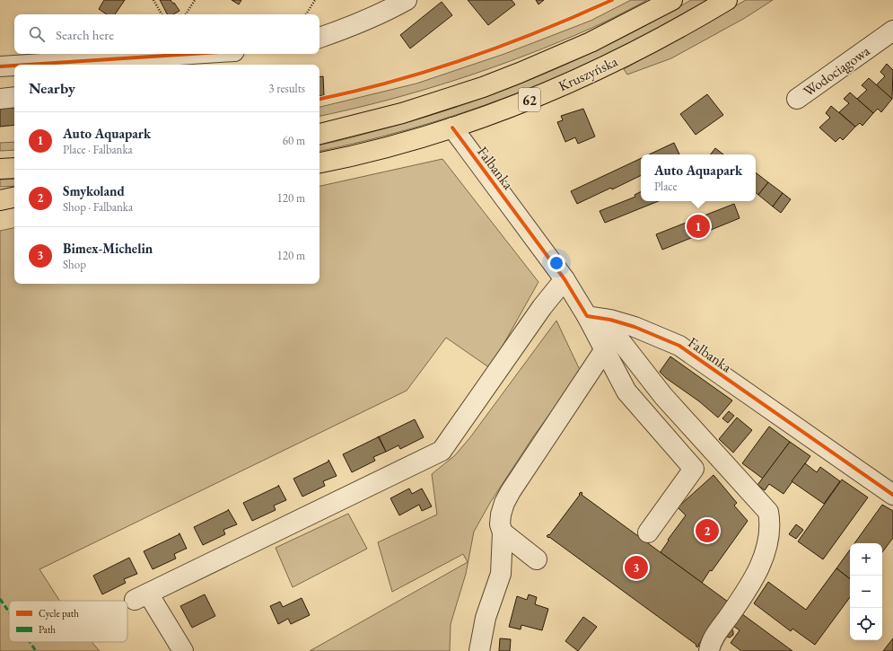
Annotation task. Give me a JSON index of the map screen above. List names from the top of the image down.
{
  "streets": {
    "main road": ["Kruszyńska", "62"],
    "street": ["Wodociągowa", "Falbanka"]
  },
  "crossings": [
    ["Kruszyńska", "Falbanka"]
  ],
  "legend": ["Cycle path", "Path"],
  "page": {
    "search": "Search here",
    "heading": ["Nearby", "3 results"],
    "list": [
      {
        "mark": "1",
        "name": "Auto Aquapark",
        "note": "Place · Falbanka",
        "value": "60 m"
      },
      {
        "mark": "2",
        "name": "Smykoland",
        "note": "Shop · Falbanka",
        "value": "120 m"
      },
      {
        "mark": "3",
        "name": "Bimex-Michelin",
        "note": "Shop",
        "value": "120 m"
      }
    ],
    "popup": ["Auto Aquapark", "Place"],
    "pins": ["1", "2", "3"],
    "map_buttons": ["+", "−"]
  }
}
